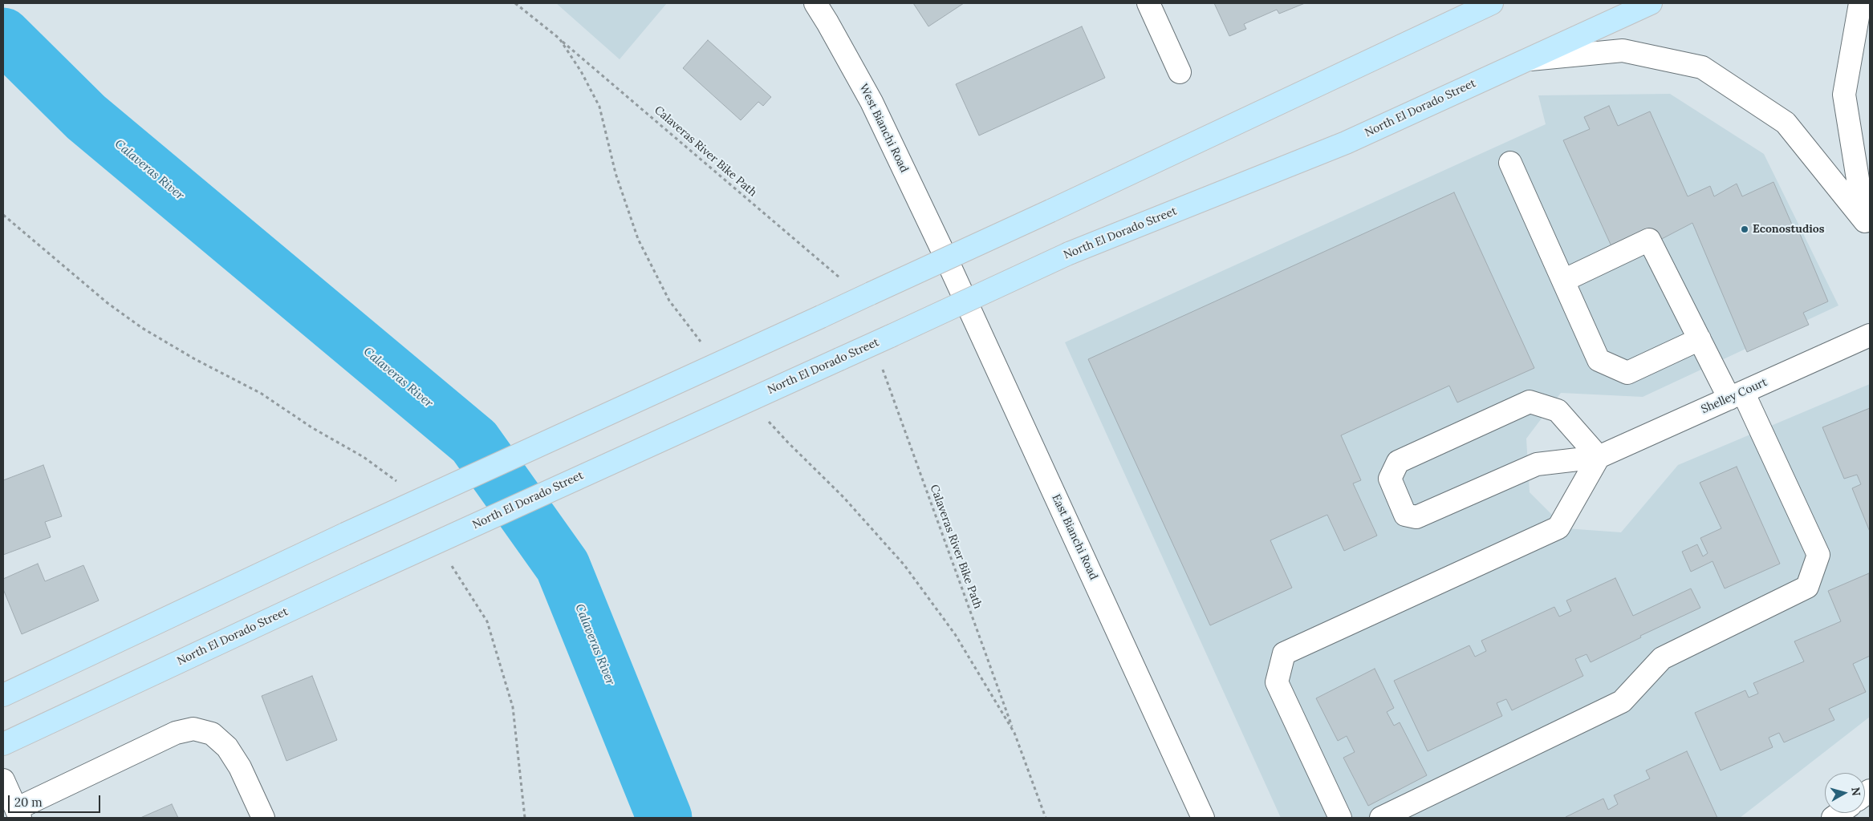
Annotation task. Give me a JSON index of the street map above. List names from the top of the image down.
{
  "streets": {
    "main road": ["North El Dorado Street"],
    "street": ["West Bianchi Road", "Shelley Court", "East Bianchi Road"],
    "path": ["Calaveras River Bike Path"]
  },
  "crossings": [
    ["West Bianchi Road", "East Bianchi Road"]
  ],
  "water": ["Calaveras River"],
  "places": ["Econostudios"],
  "scale_bar": "20 m",
  "north": "right"
}
